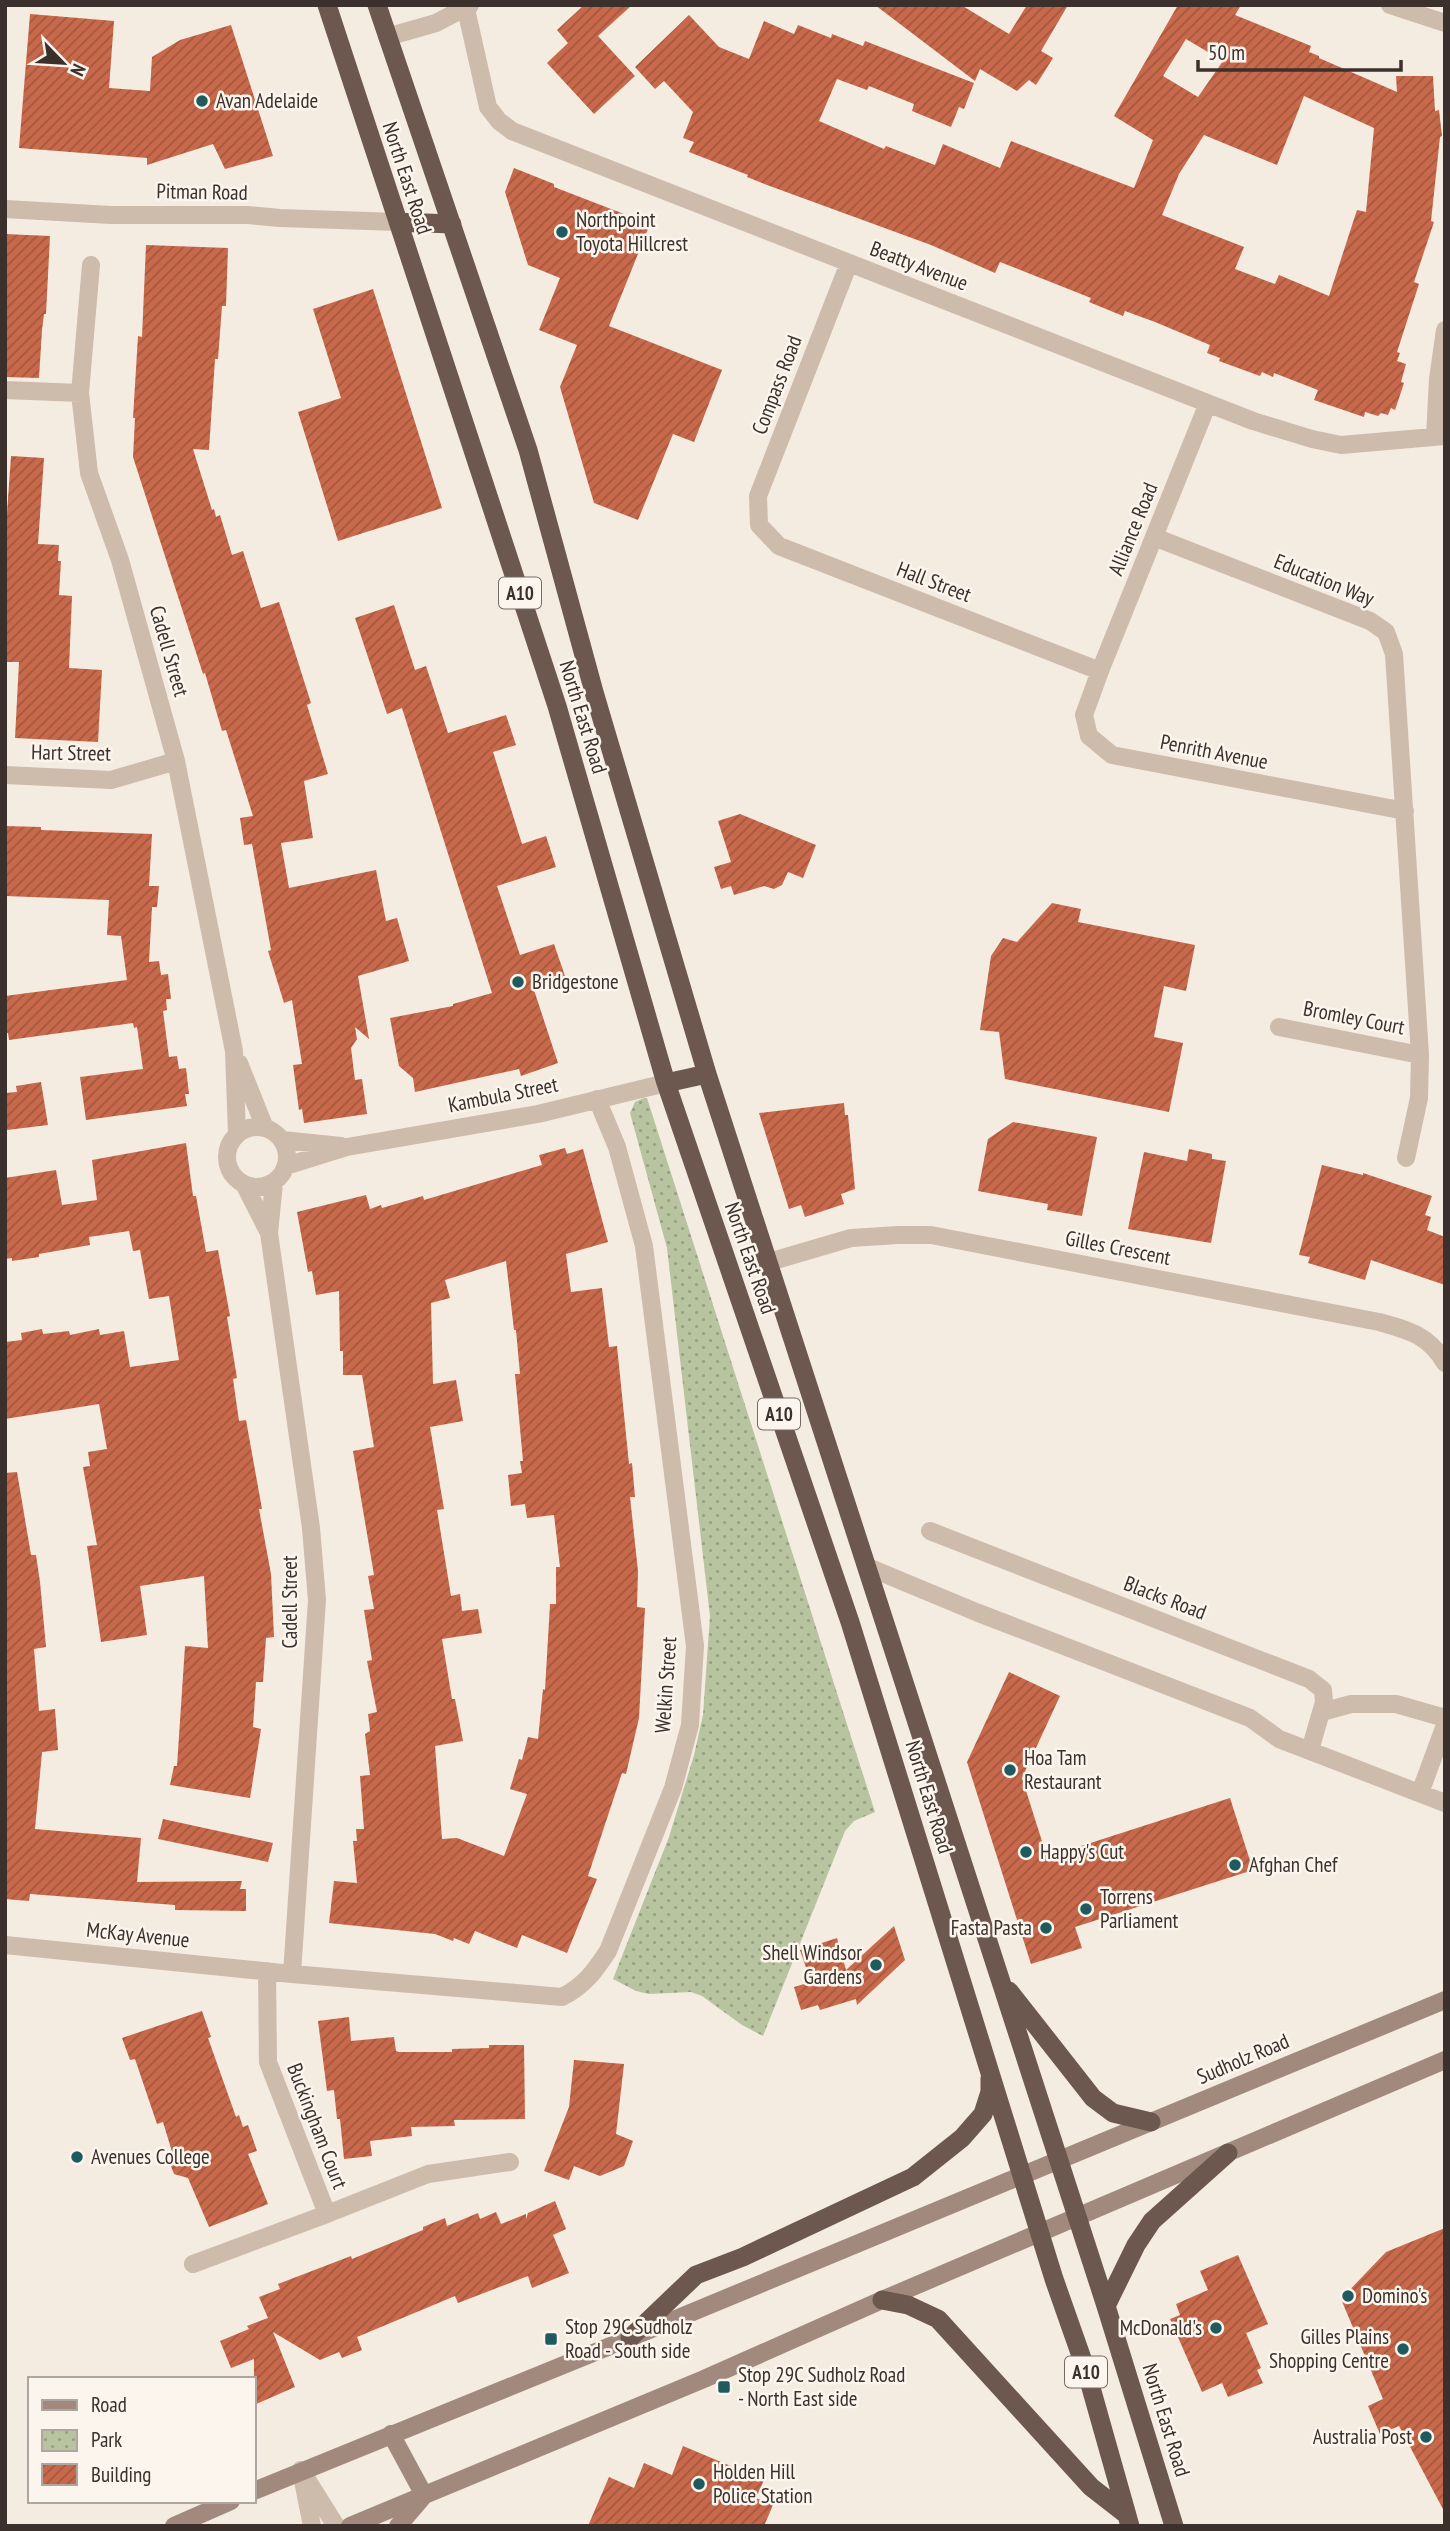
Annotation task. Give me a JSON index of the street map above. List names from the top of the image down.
{
  "streets": {
    "highway": ["North East Road", "A10"],
    "main road": ["Sudholz Road"],
    "street": [
      "Pitman Road",
      "Beatty Avenue",
      "Compass Road",
      "Alliance Road",
      "Education Way",
      "Hall Street",
      "Cadell Street",
      "Penrith Avenue",
      "Hart Street",
      "Bromley Court",
      "Kambula Street",
      "Gilles Crescent",
      "Blacks Road",
      "Welkin Street",
      "McKay Avenue",
      "Buckingham Court"
    ]
  },
  "crossings": [
    ["North East Road", "Pitman Road"],
    ["North East Road", "Kambula Street"],
    ["North East Road", "Gilles Crescent"],
    ["North East Road", "Sudholz Road"],
    ["Beatty Avenue", "Compass Road"],
    ["Beatty Avenue", "Alliance Road"],
    ["Compass Road", "Hall Street"],
    ["Alliance Road", "Education Way"],
    ["Alliance Road", "Hall Street"],
    ["Alliance Road", "Penrith Avenue"],
    ["Education Way", "Penrith Avenue"],
    ["Education Way", "Bromley Court"],
    ["Hall Street", "Penrith Avenue"],
    ["Cadell Street", "Hart Street"],
    ["Cadell Street", "Kambula Street"],
    ["Cadell Street", "Welkin Street"],
    ["Kambula Street", "Welkin Street"],
    ["Welkin Street", "McKay Avenue"],
    ["Welkin Street", "Buckingham Court"],
    ["McKay Avenue", "Buckingham Court"]
  ],
  "places": {
    "other": [
      "Avan Adelaide",
      "Northpoint Toyota Hillcrest",
      "Bridgestone",
      "Hoa Tam Restaurant",
      "Happy's Cut",
      "Afghan Chef",
      "Torrens Parliament",
      "Fasta Pasta",
      "Shell Windsor Gardens",
      "Avenues College",
      "Domino's",
      "McDonald's",
      "Gilles Plains Shopping Centre",
      "Australia Post",
      "Holden Hill Police Station"
    ],
    "transit": ["Stop 29C Sudholz Road - South side", "Stop 29C Sudholz Road - North East side"]
  },
  "legend": ["Road", "Park", "Building"],
  "scale_bar": "50 m",
  "north": "bottom right"
}
